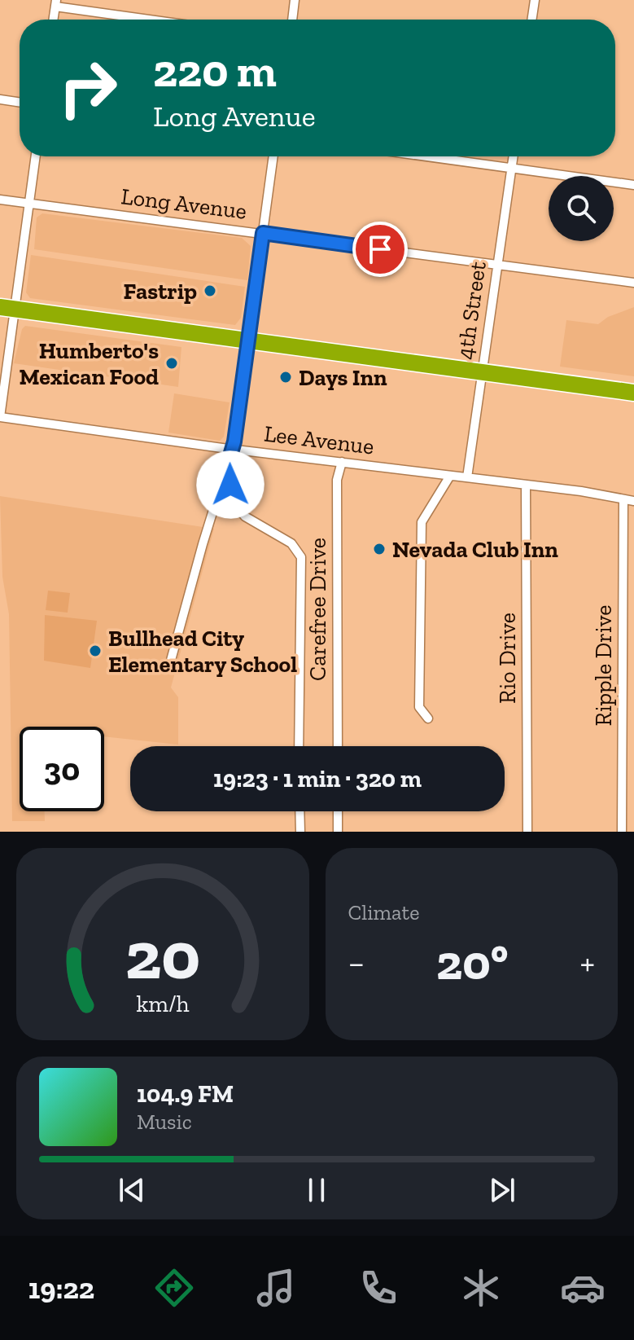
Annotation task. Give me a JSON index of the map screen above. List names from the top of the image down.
{
  "streets": {
    "street": [
      "Long Avenue",
      "4th Street",
      "Lee Avenue",
      "Carefree Drive",
      "Rio Drive",
      "Ripple Drive"
    ]
  },
  "crossings": [
    ["Long Avenue", "4th Street"],
    ["4th Street", "Lee Avenue"],
    ["Lee Avenue", "Carefree Drive"],
    ["Lee Avenue", "Rio Drive"],
    ["Lee Avenue", "Ripple Drive"]
  ],
  "places": [
    "Fastrip",
    "Humberto's Mexican Food",
    "Days Inn",
    "Nevada Club Inn",
    "Bullhead City Elementary School"
  ],
  "page": {
    "turn": ["220 m", "Long Avenue"],
    "limit": "30",
    "trip": "19:23 · 1 min · 320 m",
    "tile": "Climate",
    "heat": ["−", "20°", "+"],
    "song": ["104.9 FM", "Music"],
    "tabs": "19:22",
    "gauge": ["20", "km/h"]
  }
}
